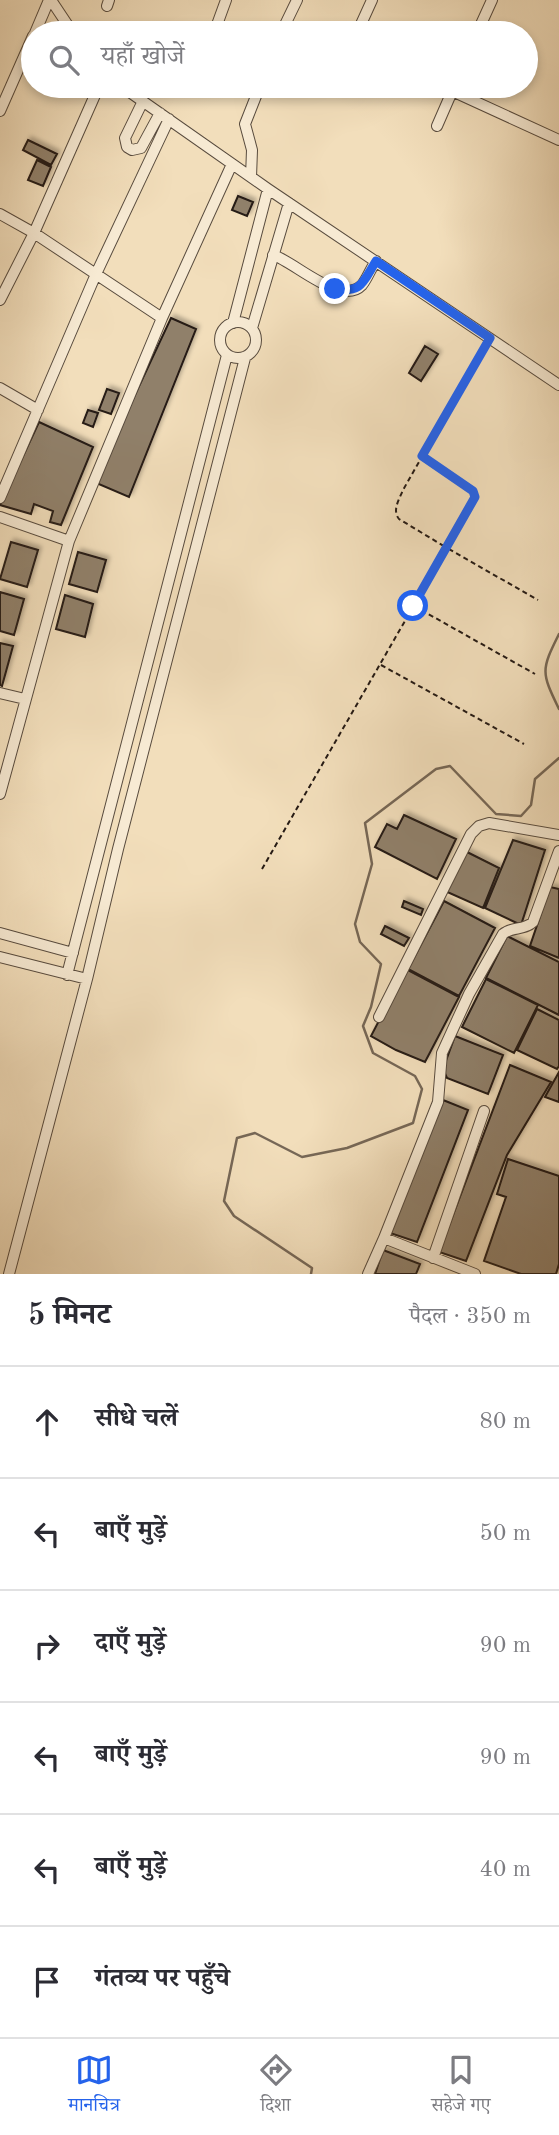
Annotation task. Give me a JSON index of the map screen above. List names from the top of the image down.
{
  "page": {
    "search": "यहाँ खोजें",
    "heading": ["5 मिनट", "पैदल · 350 m"],
    "list": [
      ["सीधे चलें", "80 m"],
      ["बाएँ मुड़ें", "50 m"],
      ["दाएँ मुड़ें", "90 m"],
      ["बाएँ मुड़ें", "90 m"],
      ["बाएँ मुड़ें", "40 m"],
      "गंतव्य पर पहुँचे"
    ],
    "nav": ["मानचित्र", "दिशा", "सहेजे गए"]
  }
}
